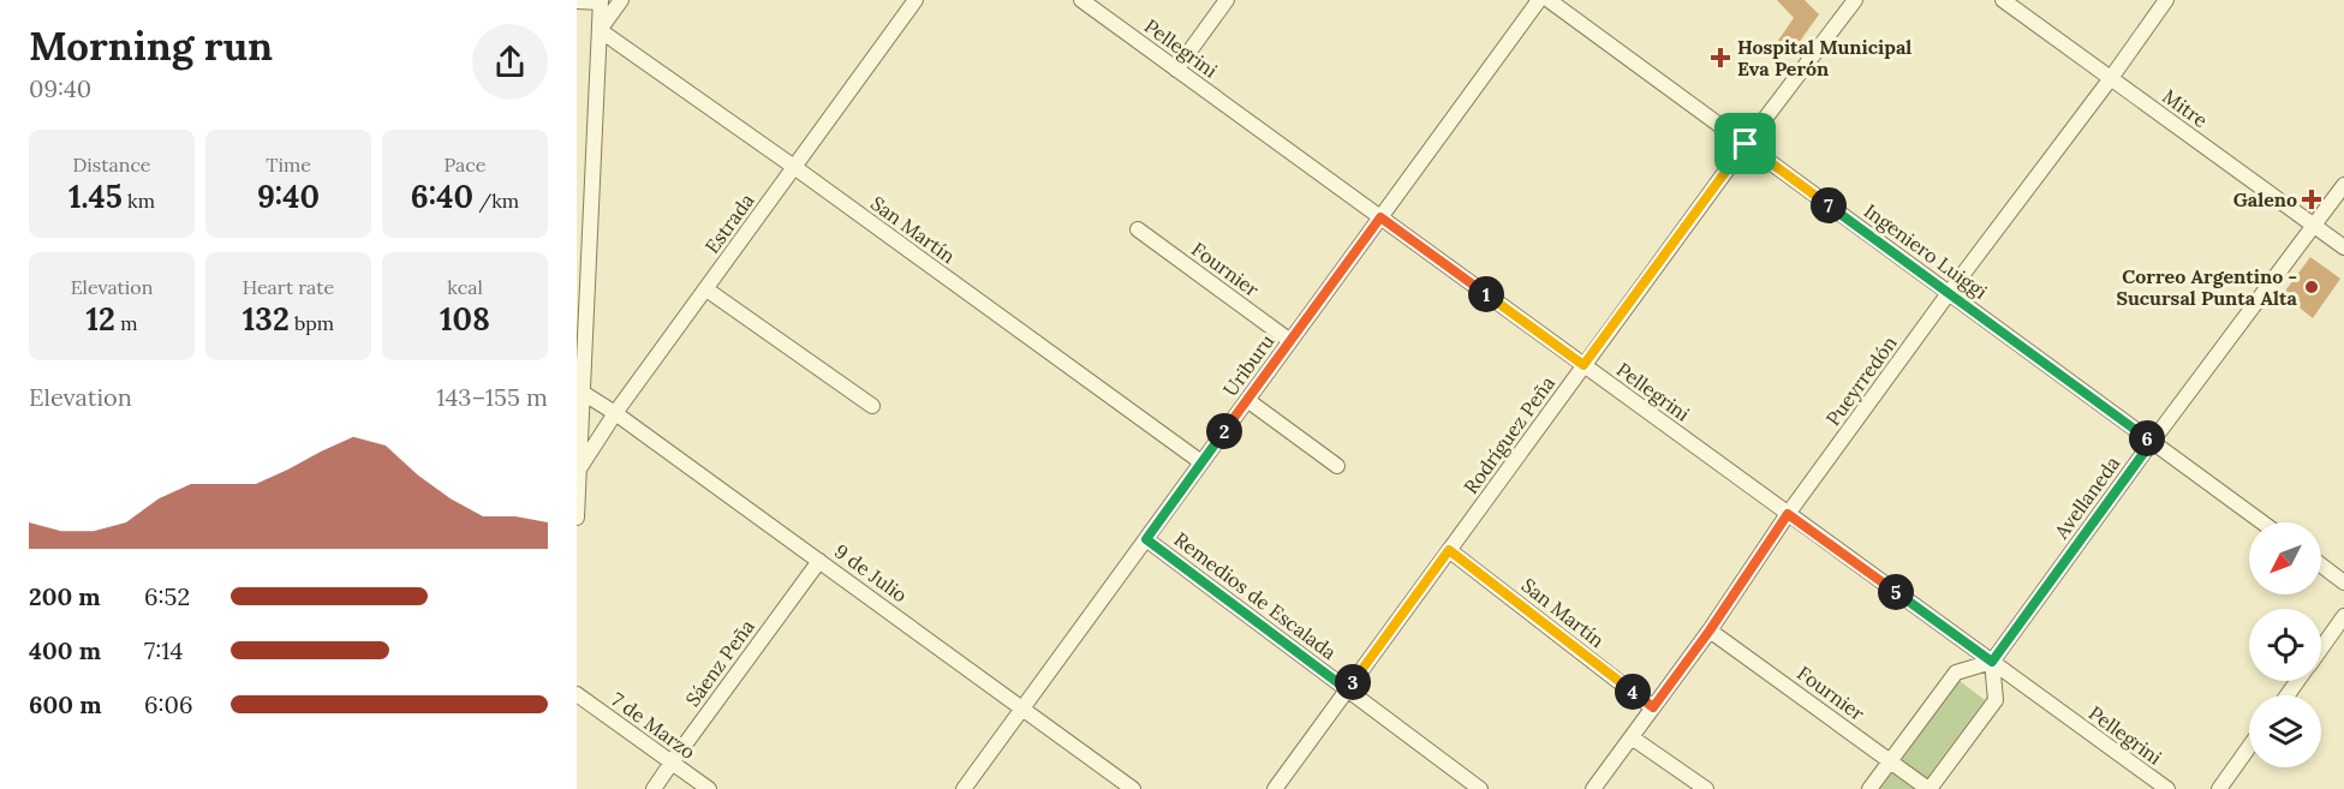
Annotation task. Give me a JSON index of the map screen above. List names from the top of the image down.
{
  "streets": {
    "street": [
      "Pellegrini",
      "Mitre",
      "Estrada",
      "San Martín",
      "Ingeniero Luiggi",
      "Fournier",
      "Uriburu",
      "Pueyrredón",
      "Rodríguez Peña",
      "Avellaneda",
      "9 de Julio",
      "Remedios de Escalada",
      "Sáenz Peña",
      "7 de Marzo"
    ]
  },
  "crossings": [
    ["Pellegrini", "Uriburu"],
    ["Pellegrini", "Pueyrredón"],
    ["Pellegrini", "Rodríguez Peña"],
    ["Pellegrini", "Avellaneda"],
    ["Mitre", "Pueyrredón"],
    ["Mitre", "Avellaneda"],
    ["Estrada", "San Martín"],
    ["Estrada", "9 de Julio"],
    ["San Martín", "Uriburu"],
    ["San Martín", "Pueyrredón"],
    ["San Martín", "Rodríguez Peña"],
    ["Ingeniero Luiggi", "Pueyrredón"],
    ["Ingeniero Luiggi", "Rodríguez Peña"],
    ["Ingeniero Luiggi", "Avellaneda"],
    ["Fournier", "Uriburu"],
    ["Fournier", "Pueyrredón"],
    ["Uriburu", "9 de Julio"],
    ["Uriburu", "Remedios de Escalada"],
    ["Rodríguez Peña", "Remedios de Escalada"],
    ["9 de Julio", "Sáenz Peña"],
    ["Sáenz Peña", "7 de Marzo"]
  ],
  "places": {
    "health": ["Hospital Municipal Eva Perón", "Galeno"],
    "other": ["Correo Argentino - Sucursal Punta Alta"]
  },
  "north": "bottom left",
  "page": {
    "heading": ["Morning run", "09:40"],
    "stats": [
      ["Distance", "1.45 km"],
      ["Time", "9:40"],
      ["Pace", "6:40 /km"],
      ["Elevation", "12 m"],
      ["Heart rate", "132 bpm"],
      ["kcal", "108"]
    ],
    "pins": [
      "7",
      "1",
      "2",
      "6",
      "5",
      "3",
      "4"
    ],
    "chart": ["Elevation", "143–155 m"],
    "list": [
      {
        "name": "200 m",
        "note": "6:52"
      },
      {
        "name": "400 m",
        "note": "7:14"
      },
      {
        "name": "600 m",
        "note": "6:06"
      }
    ]
  }
}
